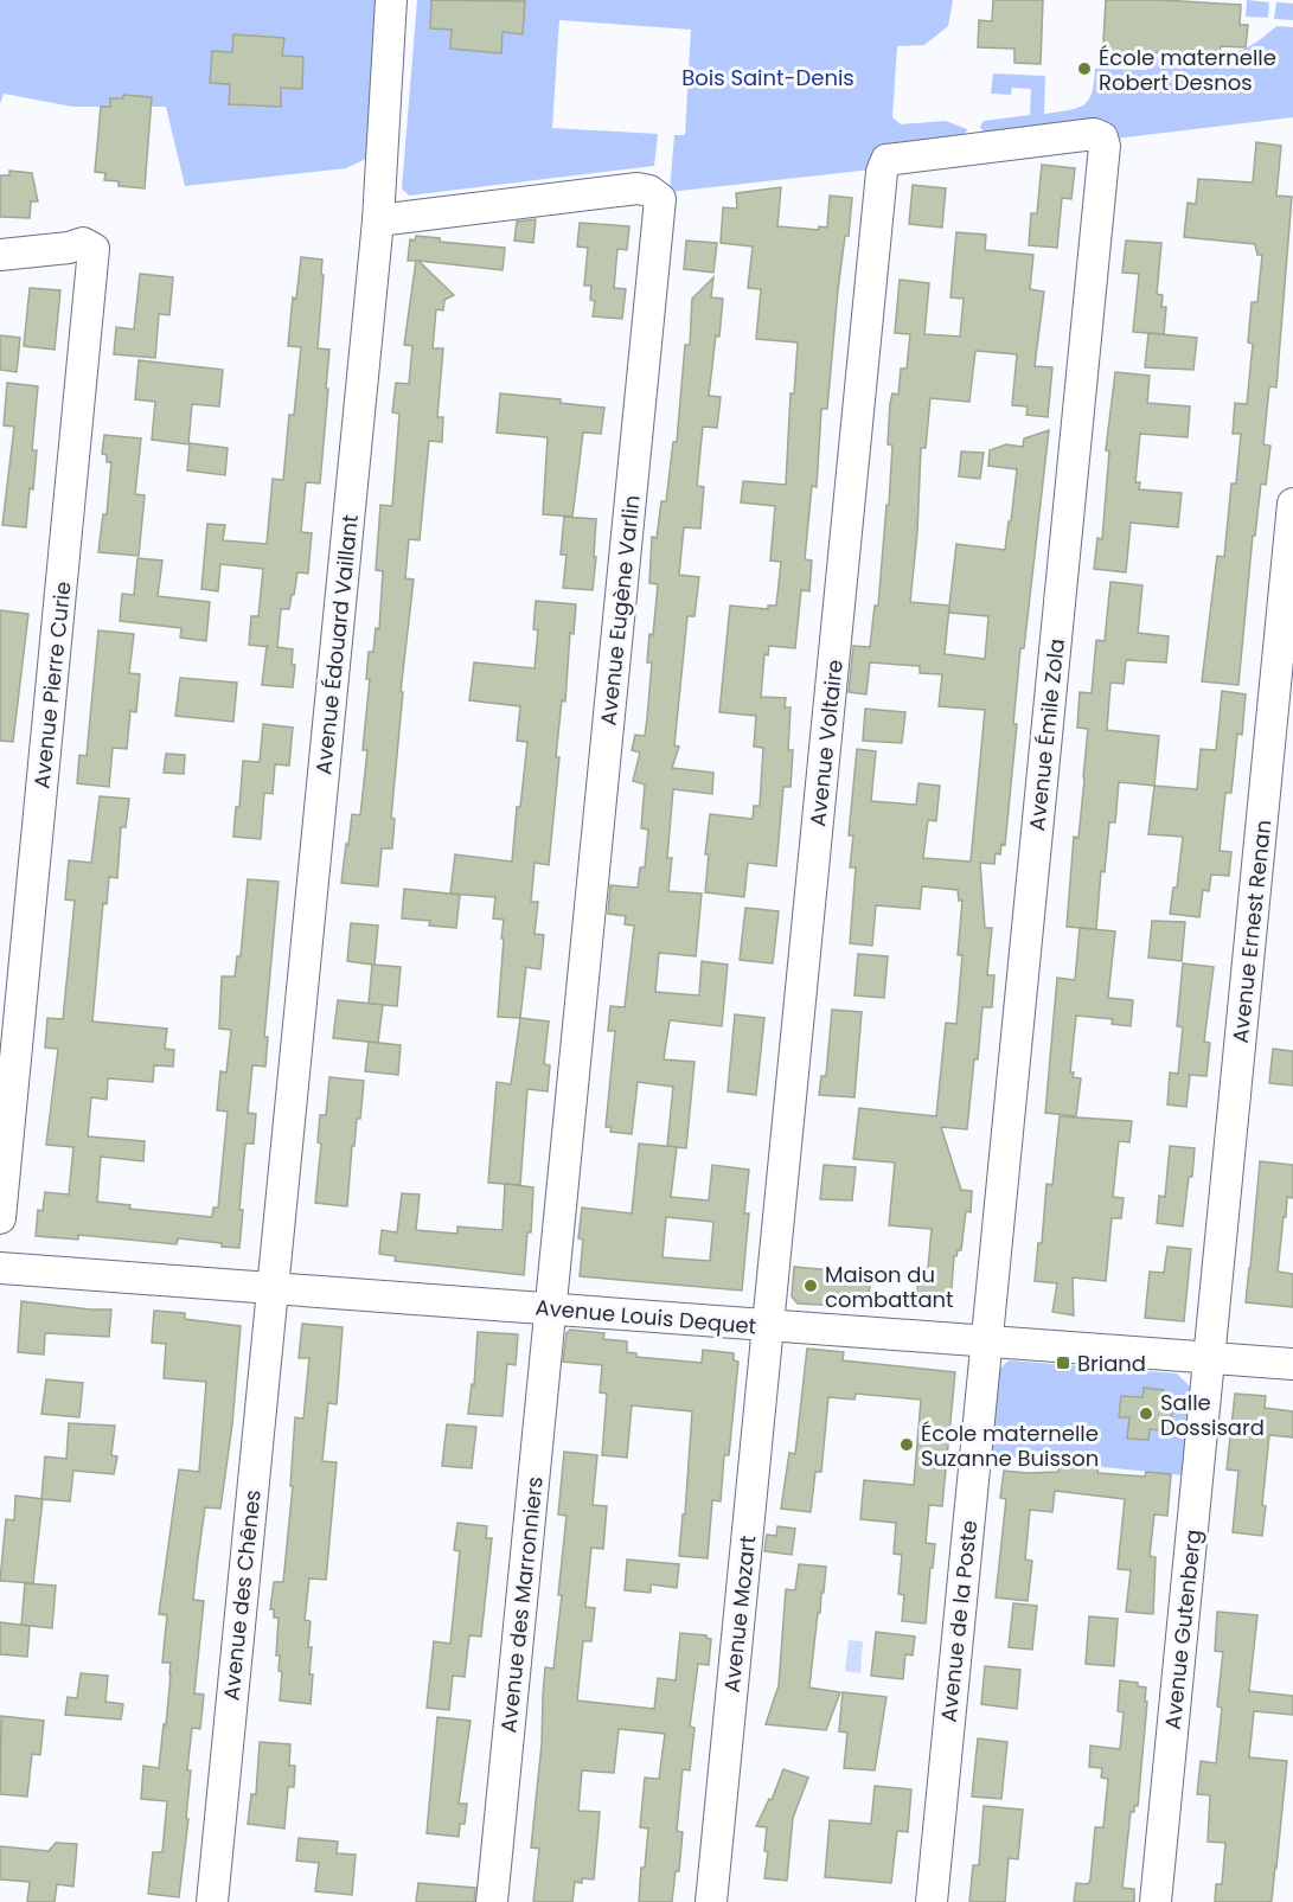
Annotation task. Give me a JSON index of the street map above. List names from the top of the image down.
{
  "streets": {
    "street": [
      "Avenue Eugène Varlin",
      "Avenue Édouard Vaillant",
      "Avenue Pierre Curie",
      "Avenue Émile Zola",
      "Avenue Voltaire",
      "Avenue Ernest Renan",
      "Avenue Louis Dequet",
      "Avenue des Chênes",
      "Avenue des Marronniers",
      "Avenue Mozart",
      "Avenue de la Poste",
      "Avenue Gutenberg"
    ]
  },
  "crossings": [
    ["Avenue Eugène Varlin", "Avenue Édouard Vaillant"],
    ["Avenue Eugène Varlin", "Avenue Louis Dequet"],
    ["Avenue Eugène Varlin", "Avenue des Marronniers"],
    ["Avenue Édouard Vaillant", "Avenue Louis Dequet"],
    ["Avenue Édouard Vaillant", "Avenue des Chênes"],
    ["Avenue Émile Zola", "Avenue Voltaire"],
    ["Avenue Émile Zola", "Avenue Louis Dequet"],
    ["Avenue Émile Zola", "Avenue de la Poste"],
    ["Avenue Voltaire", "Avenue Louis Dequet"],
    ["Avenue Voltaire", "Avenue Mozart"],
    ["Avenue Ernest Renan", "Avenue Louis Dequet"],
    ["Avenue Ernest Renan", "Avenue Gutenberg"],
    ["Avenue Louis Dequet", "Avenue des Chênes"],
    ["Avenue Louis Dequet", "Avenue des Marronniers"],
    ["Avenue Louis Dequet", "Avenue Mozart"],
    ["Avenue Louis Dequet", "Avenue de la Poste"],
    ["Avenue Louis Dequet", "Avenue Gutenberg"]
  ],
  "parks": ["Bois Saint-Denis"],
  "places": {
    "other": [
      "École maternelle Robert Desnos",
      "Maison du combattant",
      "Salle Dossisard",
      "École maternelle Suzanne Buisson"
    ],
    "transit": ["Briand"]
  }
}
